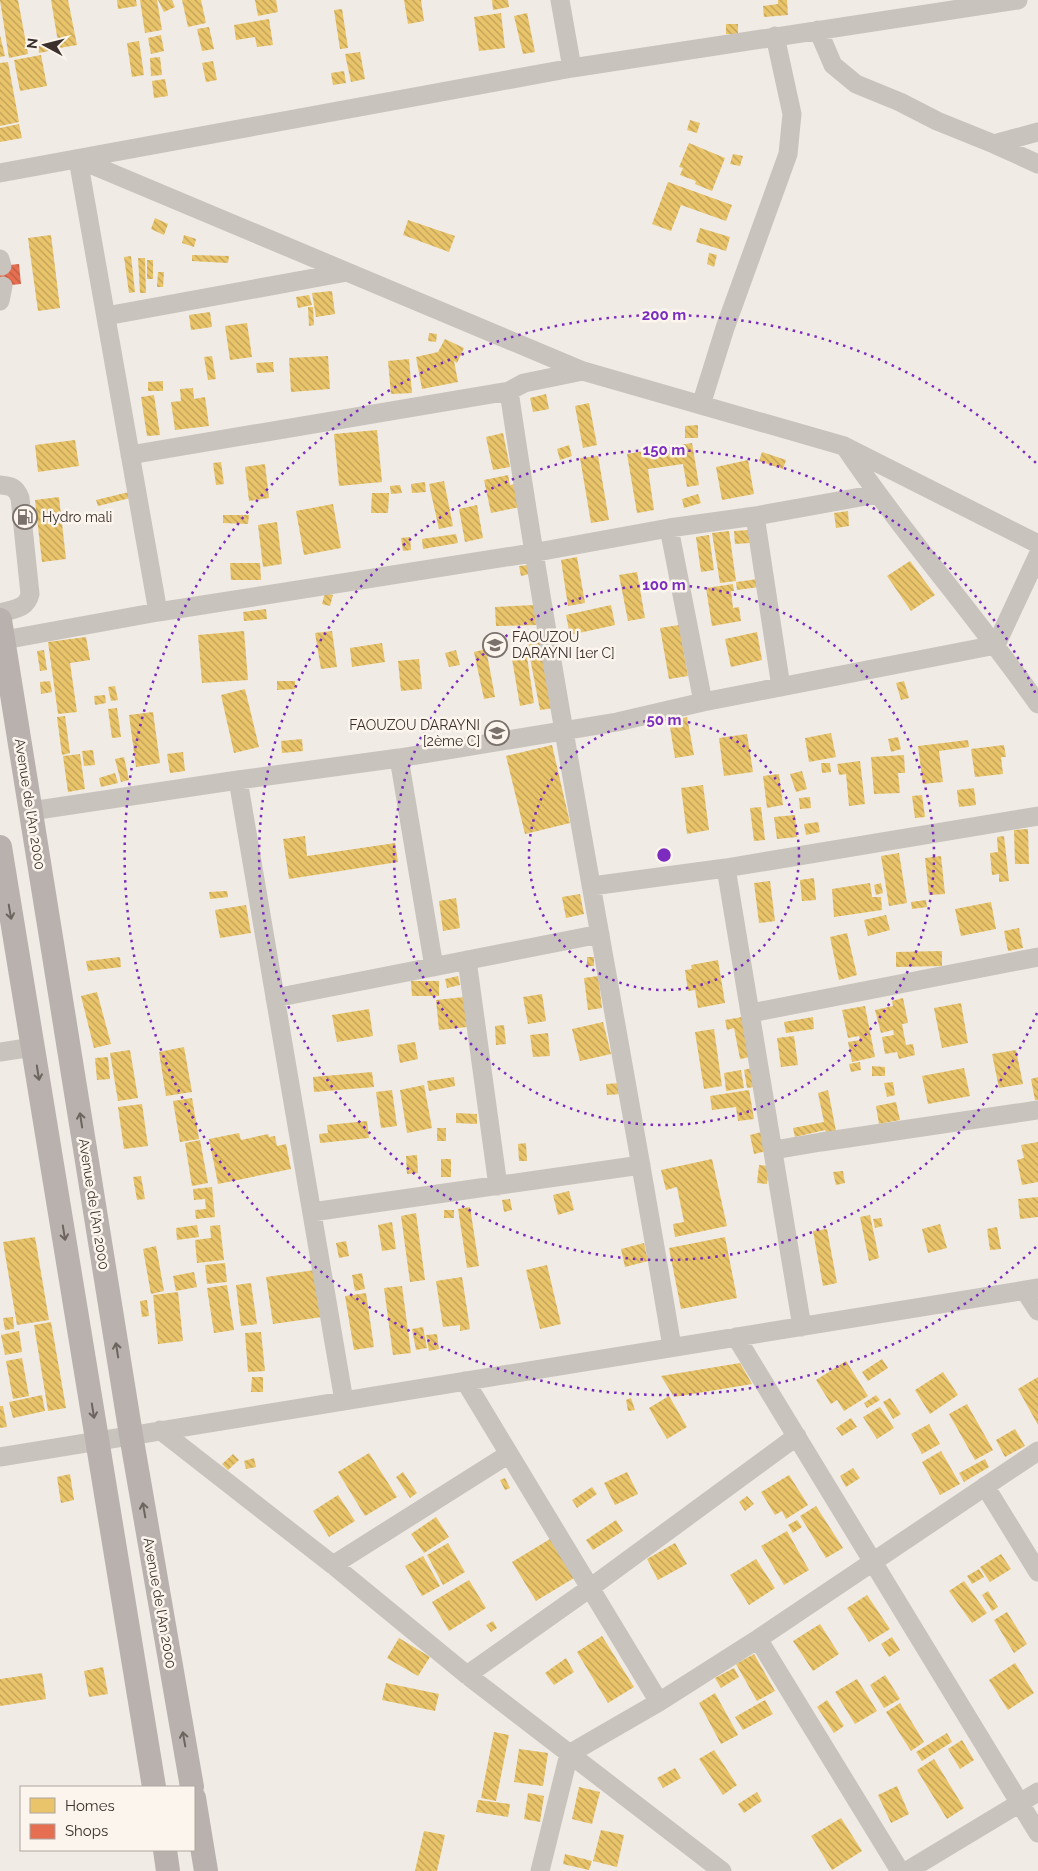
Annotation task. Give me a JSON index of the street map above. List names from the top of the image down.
{
  "streets": {
    "main road": ["Avenue de l'An 2000"]
  },
  "places": {
    "fuel station": ["Hydro mali"],
    "school or university": ["FAOUZOU DARAYNI [1er C]", "FAOUZOU DARAYNI [2ème C]"]
  },
  "legend": ["Homes", "Shops"],
  "north": "left",
  "rings": [
    "200 m",
    "150 m",
    "100 m",
    "50 m"
  ]
}
